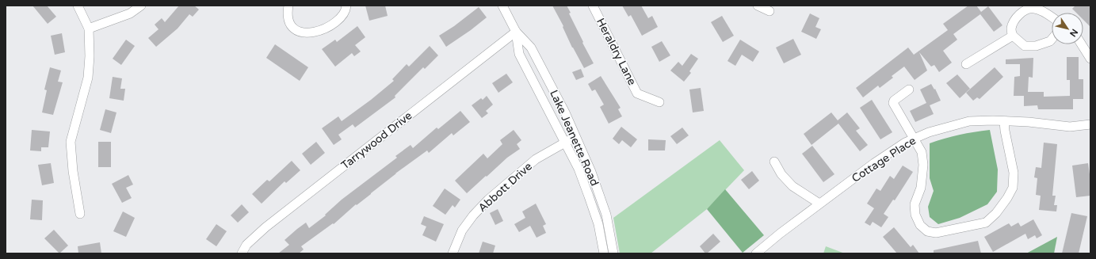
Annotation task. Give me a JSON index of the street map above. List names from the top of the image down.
{
  "streets": {
    "street": [
      "Heraldry Lane",
      "Lake Jeanette Road",
      "Tarrywood Drive",
      "Cottage Place",
      "Abbott Drive"
    ]
  },
  "crossings": [
    ["Lake Jeanette Road", "Tarrywood Drive"],
    ["Lake Jeanette Road", "Abbott Drive"]
  ],
  "north": "bottom right"
}
